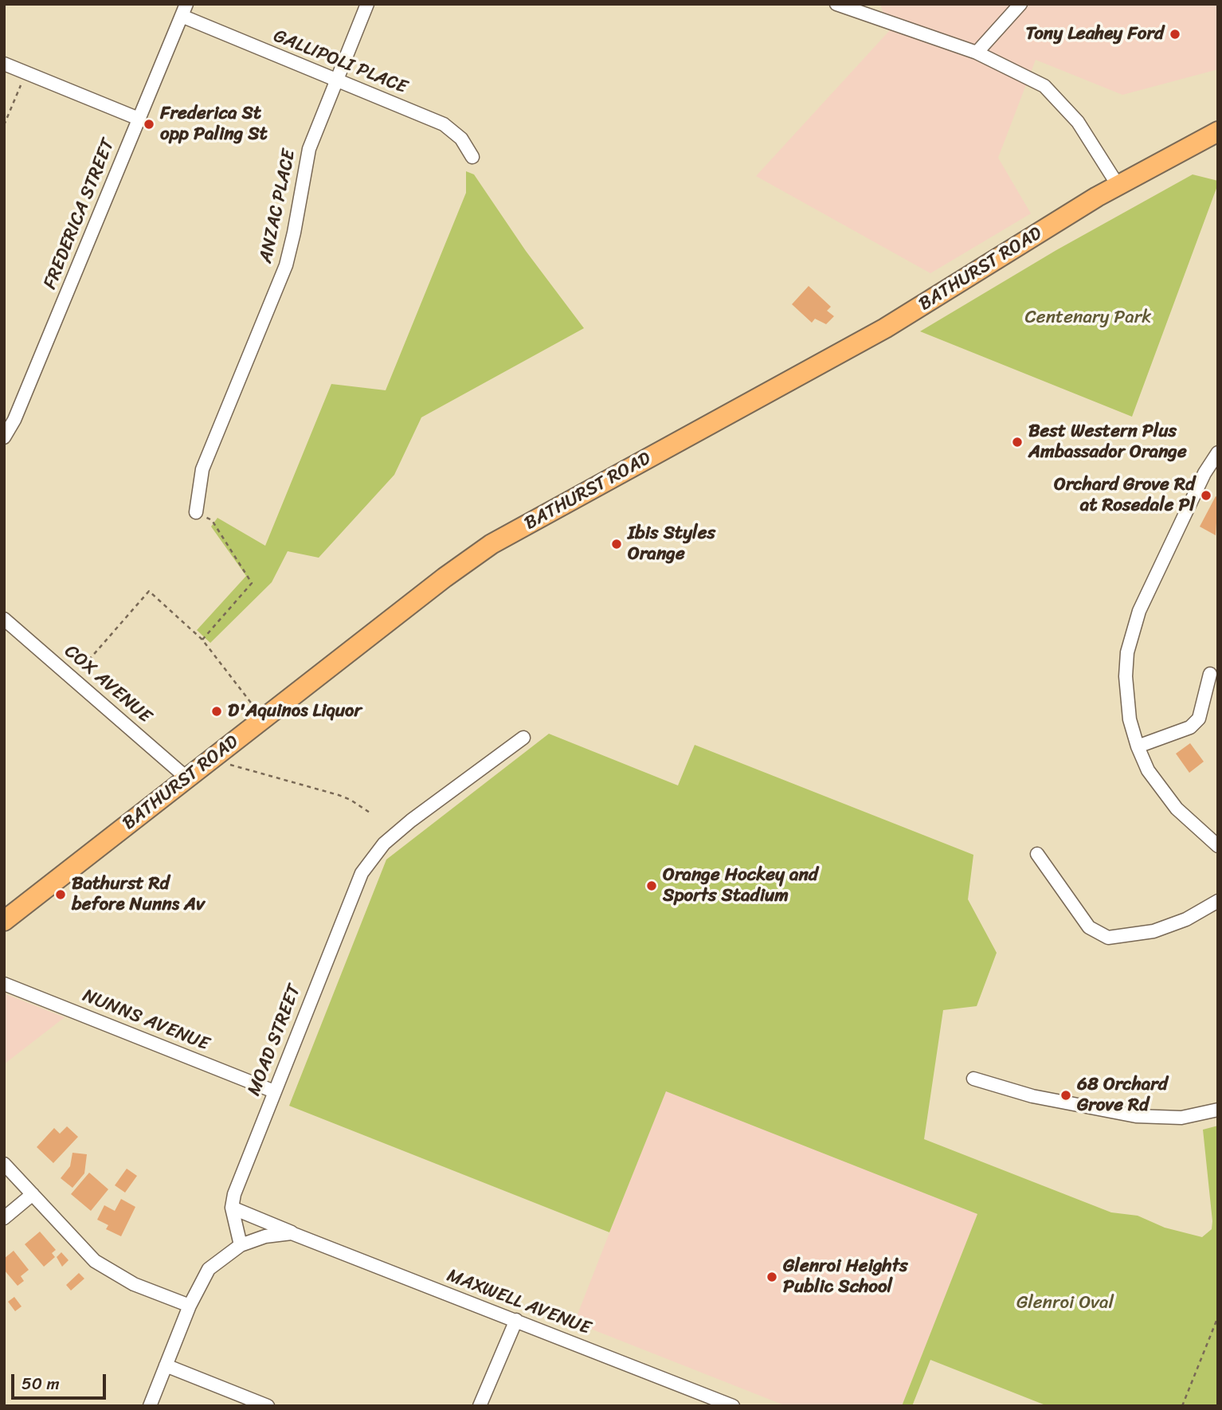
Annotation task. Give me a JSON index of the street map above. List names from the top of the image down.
{
  "streets": {
    "highway": ["BATHURST ROAD"],
    "street": [
      "GALLIPOLI PLACE",
      "ANZAC PLACE",
      "FREDERICA STREET",
      "COX AVENUE",
      "NUNNS AVENUE",
      "MOAD STREET",
      "MAXWELL AVENUE"
    ]
  },
  "crossings": [
    ["GALLIPOLI PLACE", "ANZAC PLACE"],
    ["GALLIPOLI PLACE", "FREDERICA STREET"],
    ["BATHURST ROAD", "COX AVENUE"],
    ["NUNNS AVENUE", "MOAD STREET"],
    ["MOAD STREET", "MAXWELL AVENUE"]
  ],
  "parks": ["Centenary Park", "Glenroi Oval"],
  "places": [
    "Tony Leahey Ford",
    "Frederica St opp Paling St",
    "Best Western Plus Ambassador Orange",
    "Orchard Grove Rd at Rosedale Pl",
    "Ibis Styles Orange",
    "D'Aquinos Liquor",
    "Orange Hockey and Sports Stadium",
    "Bathurst Rd before Nunns Av",
    "68 Orchard Grove Rd",
    "Glenroi Heights Public School"
  ],
  "scale_bar": "50 m"
}
